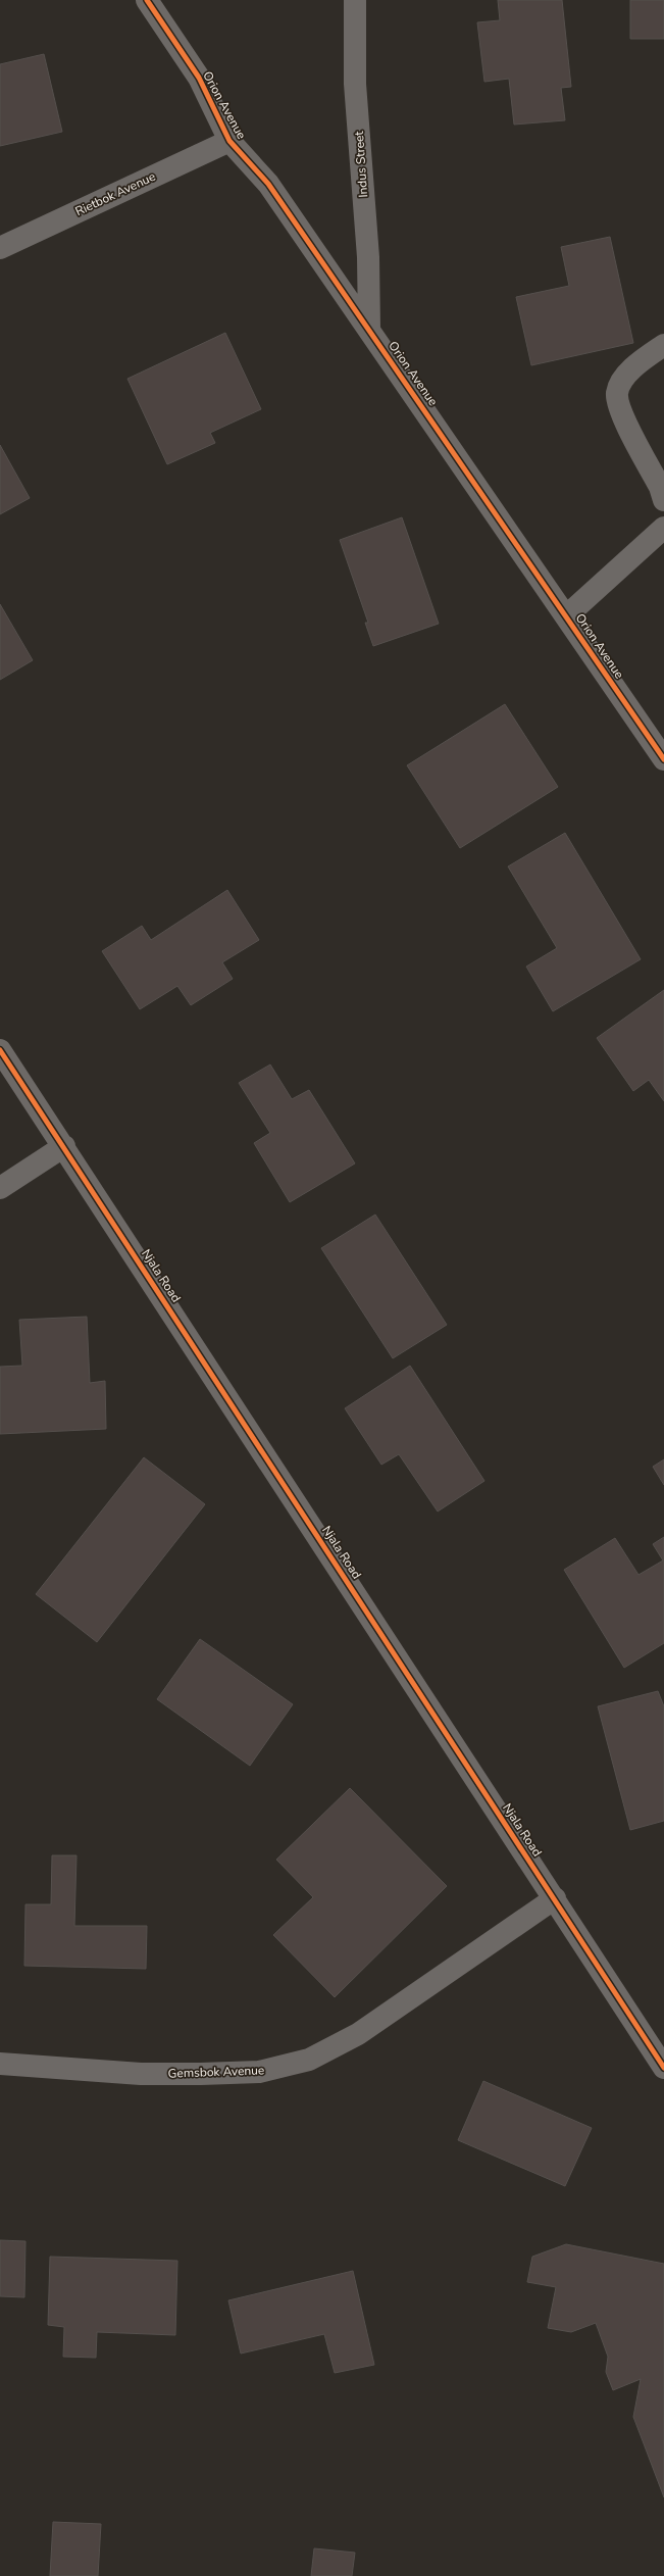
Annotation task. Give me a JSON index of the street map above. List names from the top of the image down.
{
  "streets": {
    "street": [
      "Orion Avenue",
      "Indus Street",
      "Rietbok Avenue",
      "Njala Road",
      "Gemsbok Avenue"
    ]
  },
  "crossings": [
    ["Orion Avenue", "Indus Street"],
    ["Orion Avenue", "Rietbok Avenue"],
    ["Njala Road", "Gemsbok Avenue"]
  ]
}
